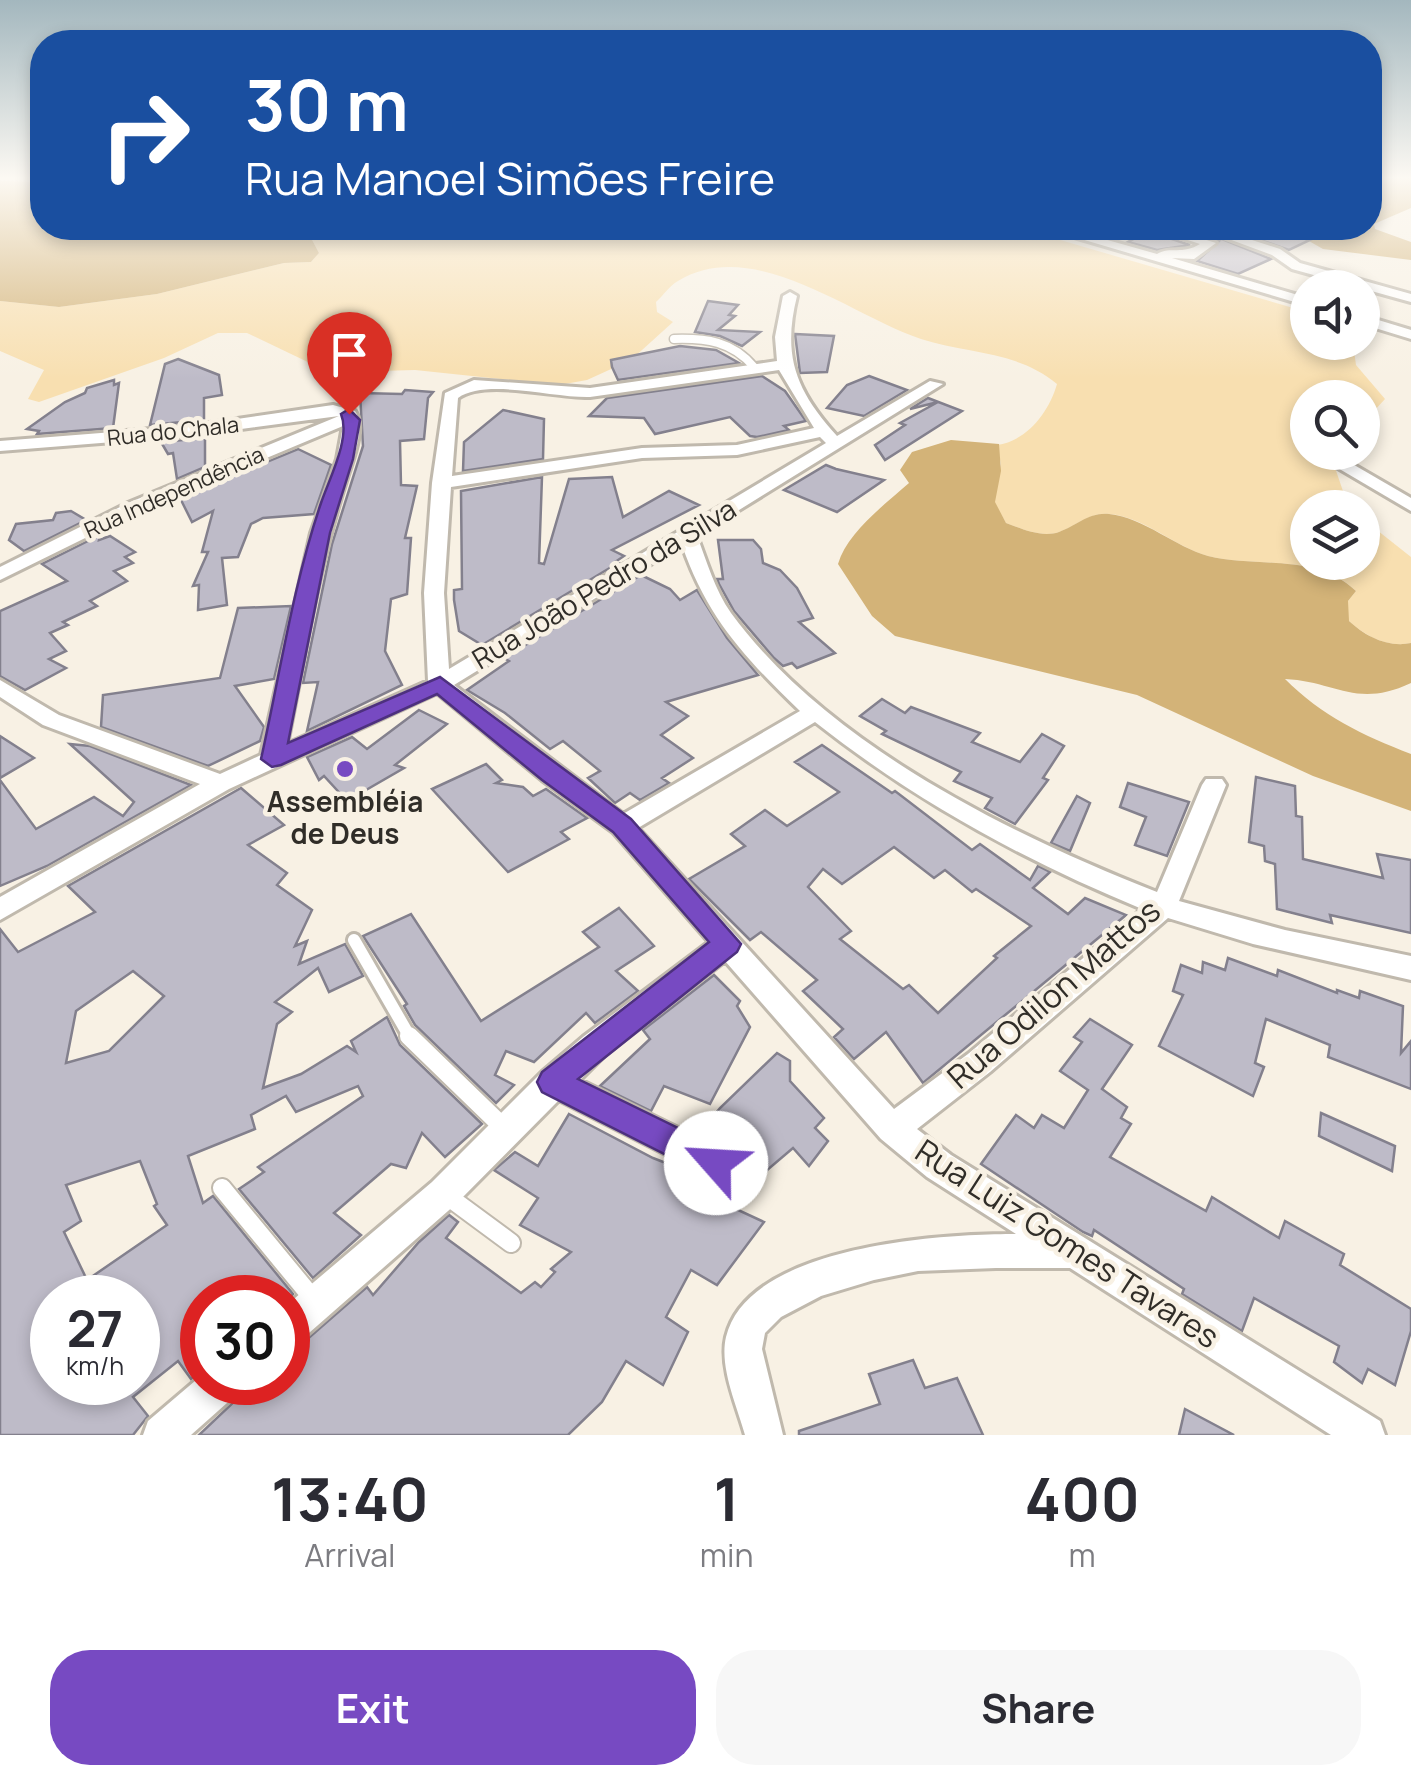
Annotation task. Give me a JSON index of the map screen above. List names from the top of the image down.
{
  "streets": {
    "street": [
      "Rua do Chala",
      "Rua Independência",
      "Rua João Pedro da Silva",
      "Rua Odilon Mattos",
      "Rua Luiz Gomes Tavares"
    ]
  },
  "crossings": [
    ["Rua do Chala", "Rua Independência"],
    ["Rua João Pedro da Silva", "Rua Luiz Gomes Tavares"],
    ["Rua Odilon Mattos", "Rua Luiz Gomes Tavares"]
  ],
  "places": ["Assembléia de Deus"],
  "page": {
    "turn": ["30 m", "Rua Manoel Simões Freire"],
    "speed": "27 km/h",
    "limit": "30",
    "eta": [
      "13:40",
      "Arrival",
      "1",
      "min",
      "400",
      "m"
    ],
    "buttons": ["Exit", "Share"]
  }
}
